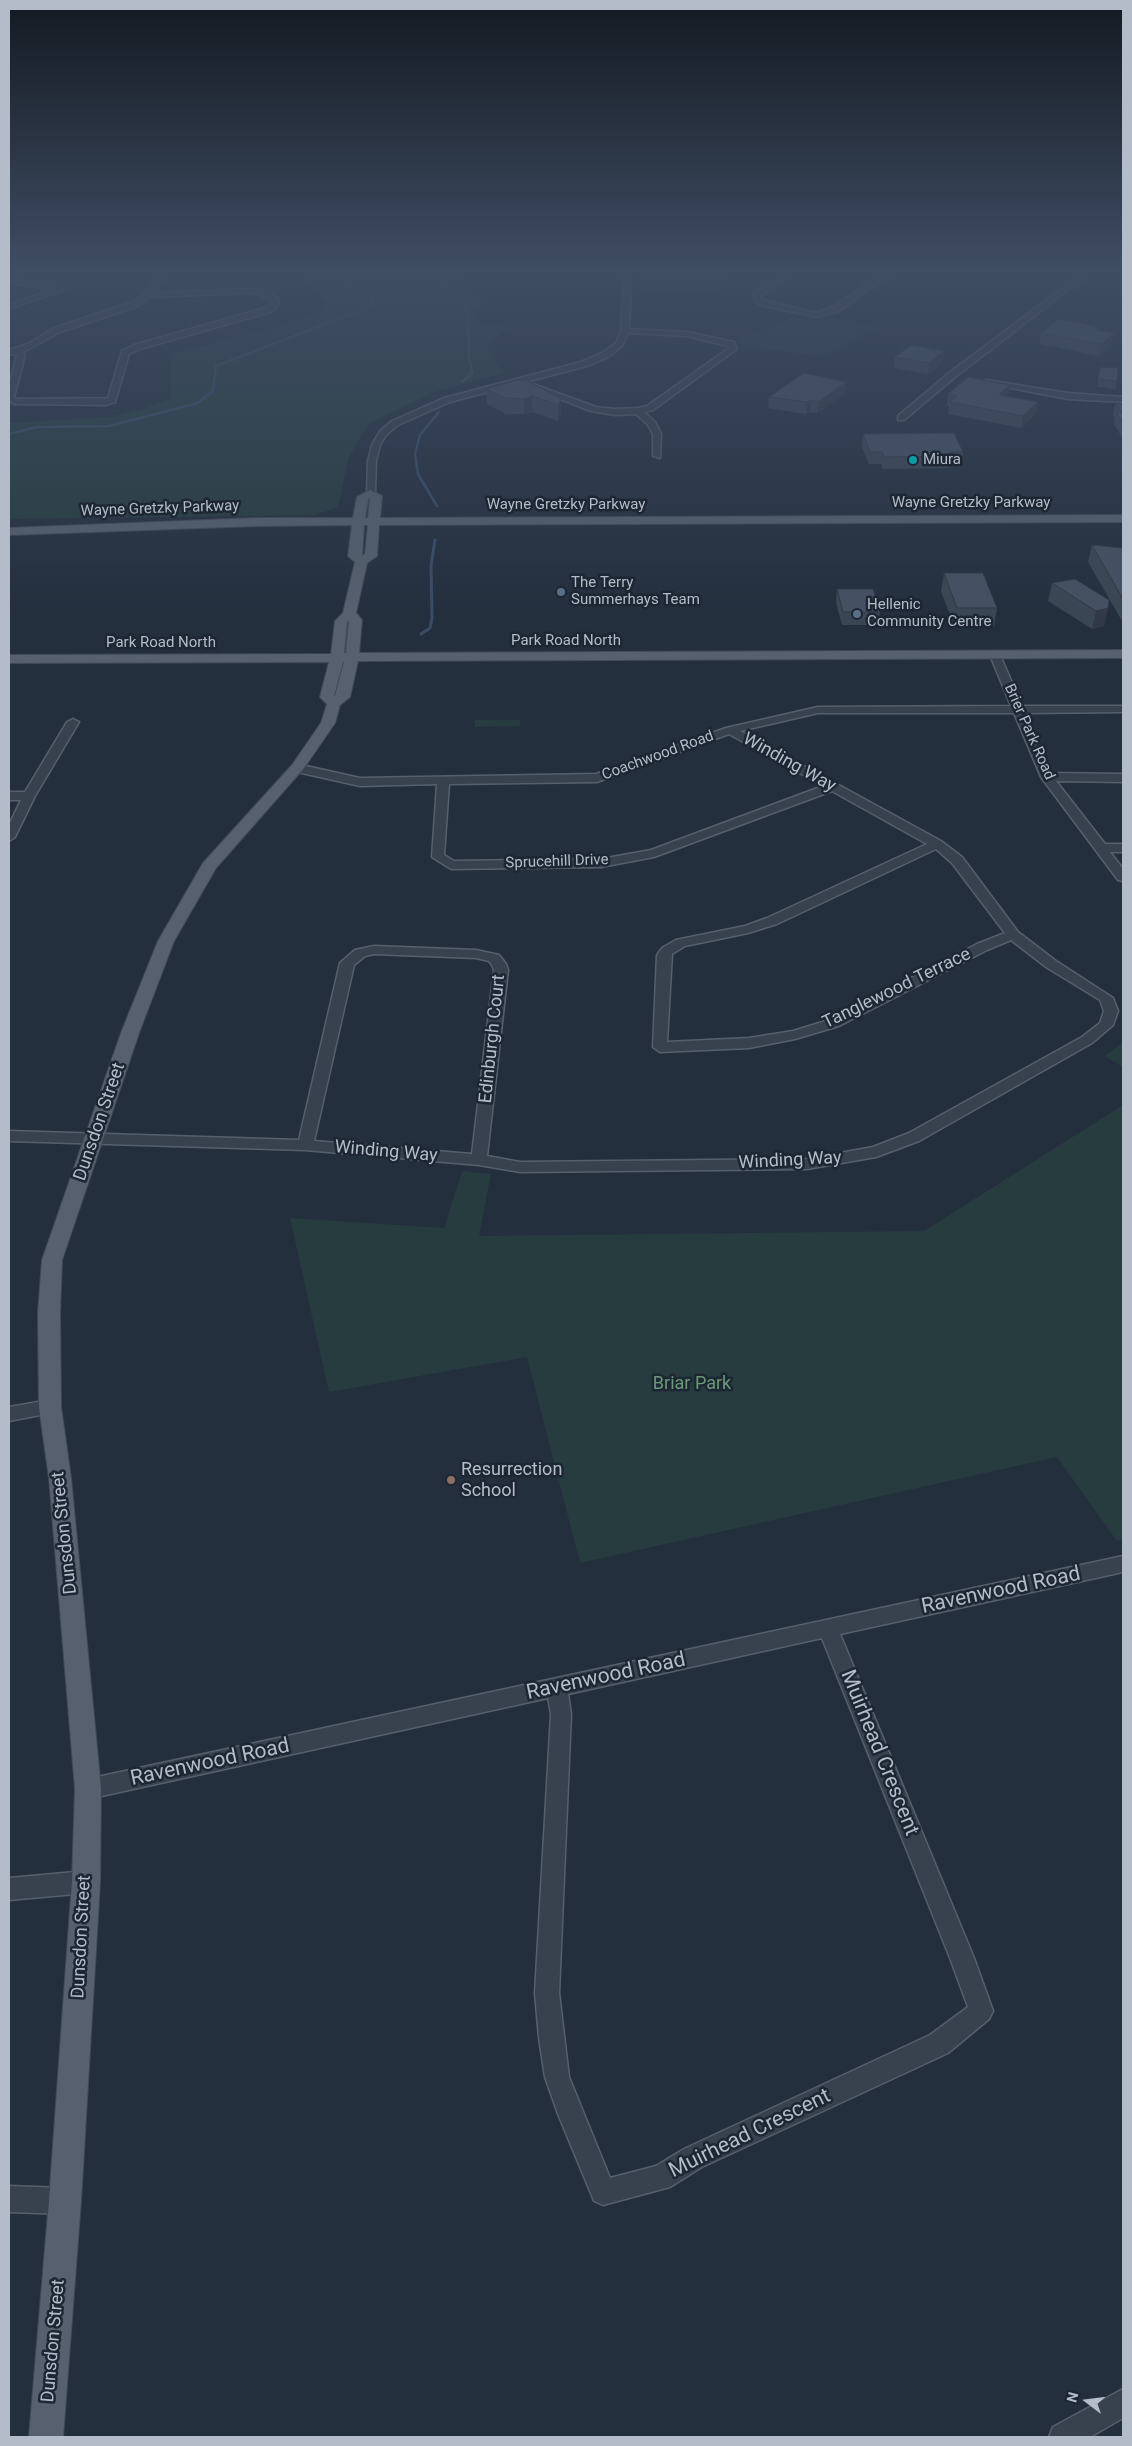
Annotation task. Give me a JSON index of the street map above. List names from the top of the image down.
{
  "streets": {
    "main road": ["Wayne Gretzky Parkway", "Park Road North", "Dunsdon Street"],
    "street": [
      "Brier Park Road",
      "Coachwood Road",
      "Winding Way",
      "Sprucehill Drive",
      "Tanglewood Terrace",
      "Edinburgh Court",
      "Ravenwood Road",
      "Muirhead Crescent"
    ]
  },
  "crossings": [
    ["Wayne Gretzky Parkway", "Dunsdon Street"],
    ["Park Road North", "Brier Park Road"],
    ["Park Road North", "Dunsdon Street"],
    ["Brier Park Road", "Coachwood Road"],
    ["Coachwood Road", "Winding Way"],
    ["Coachwood Road", "Sprucehill Drive"],
    ["Coachwood Road", "Dunsdon Street"],
    ["Winding Way", "Sprucehill Drive"],
    ["Winding Way", "Tanglewood Terrace"],
    ["Winding Way", "Edinburgh Court"],
    ["Winding Way", "Dunsdon Street"],
    ["Dunsdon Street", "Ravenwood Road"],
    ["Ravenwood Road", "Muirhead Crescent"]
  ],
  "parks": ["Briar Park"],
  "places": [
    "Miura",
    "The Terry Summerhays Team",
    "Hellenic Community Centre",
    "Resurrection School"
  ],
  "north": "left"
}
